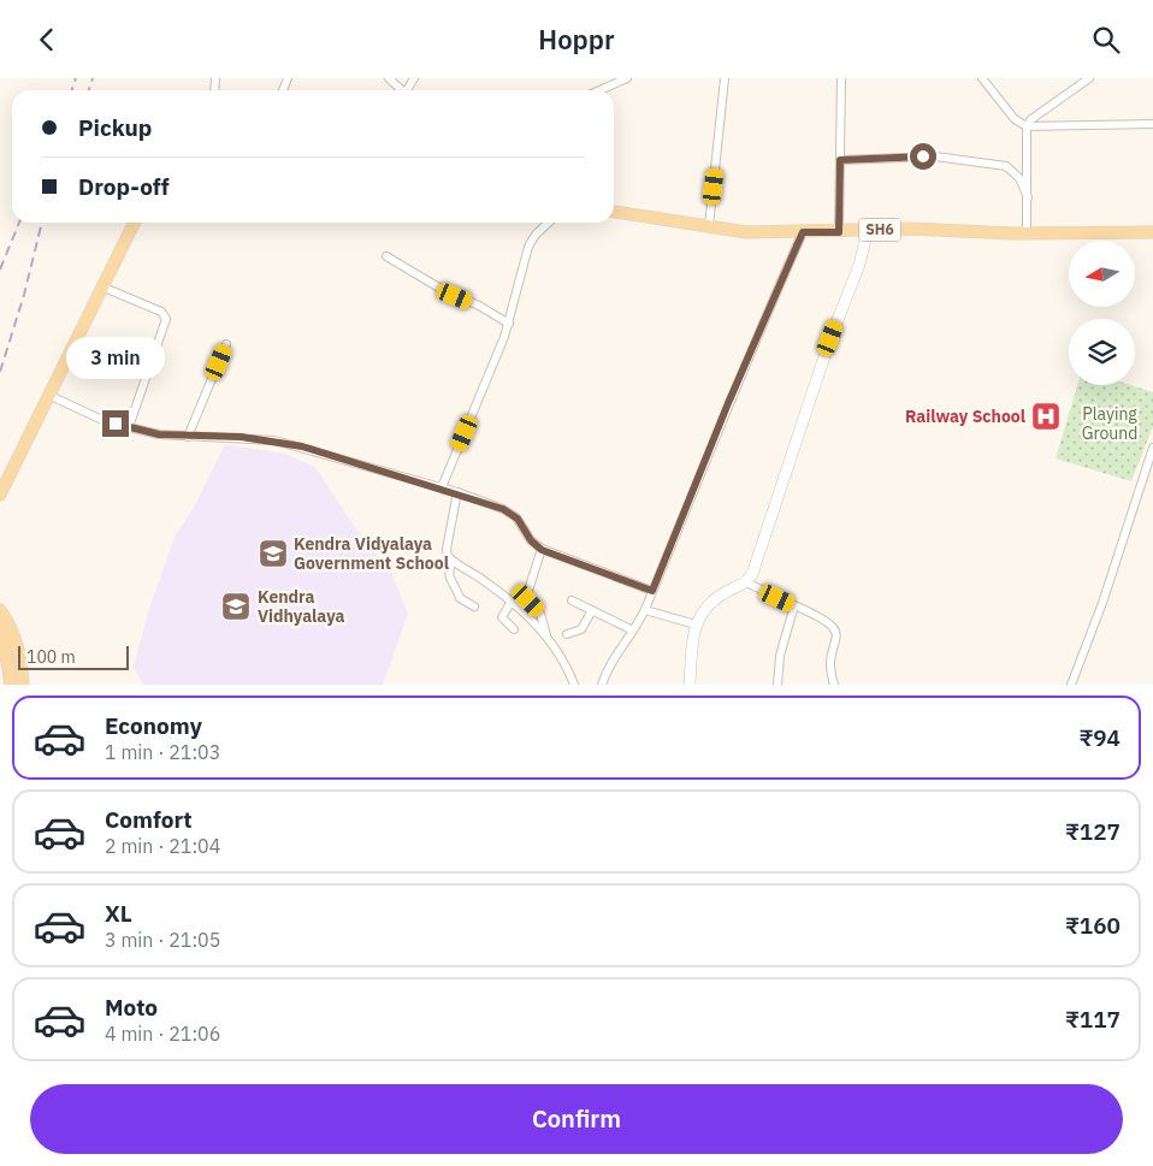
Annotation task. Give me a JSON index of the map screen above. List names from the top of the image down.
{
  "streets": {
    "main road": ["SH6"]
  },
  "parks": ["Playing Ground"],
  "places": {
    "hospital": ["Railway School"],
    "school or university": ["Kendra Vidyalaya Government School", "Kendra Vidhyalaya"]
  },
  "scale_bar": "100 m",
  "north": "left",
  "page": {
    "header": "Hoppr",
    "banner": ["Pickup", "Drop-off"],
    "bubble": "3 min",
    "scale": "100 m",
    "list": [
      {
        "name": "Economy",
        "note": "1 min · 21:03",
        "value": "₹94"
      },
      {
        "name": "Comfort",
        "note": "2 min · 21:04",
        "value": "₹127"
      },
      {
        "name": "XL",
        "note": "3 min · 21:05",
        "value": "₹160"
      },
      {
        "name": "Moto",
        "note": "4 min · 21:06",
        "value": "₹117"
      }
    ],
    "buttons": "Confirm"
  }
}
